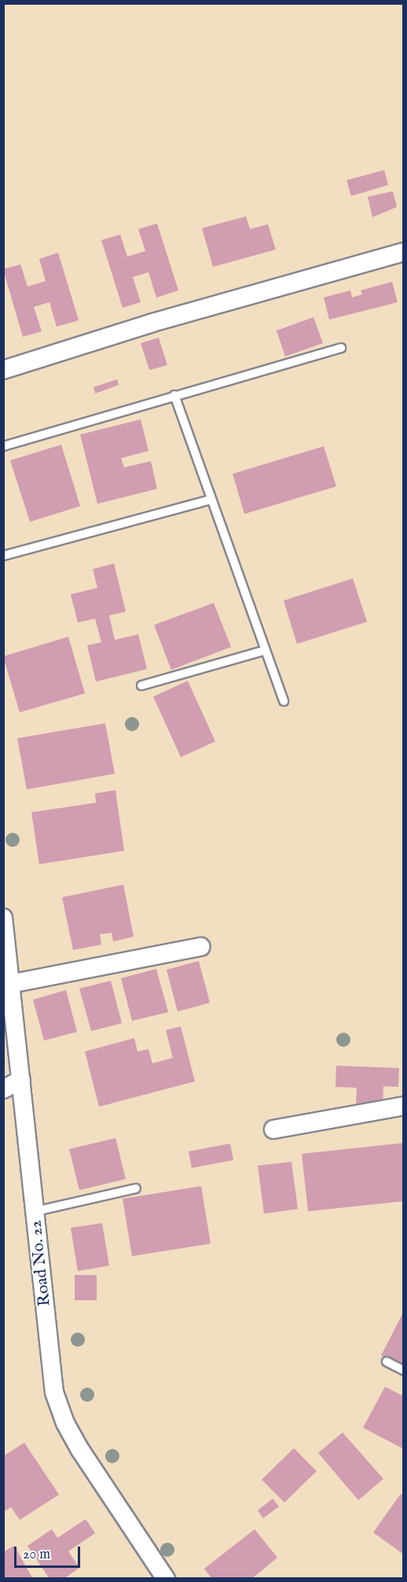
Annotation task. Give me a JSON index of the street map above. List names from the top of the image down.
{
  "streets": {
    "street": ["Road No. 22"]
  },
  "scale_bar": "20 m"
}
